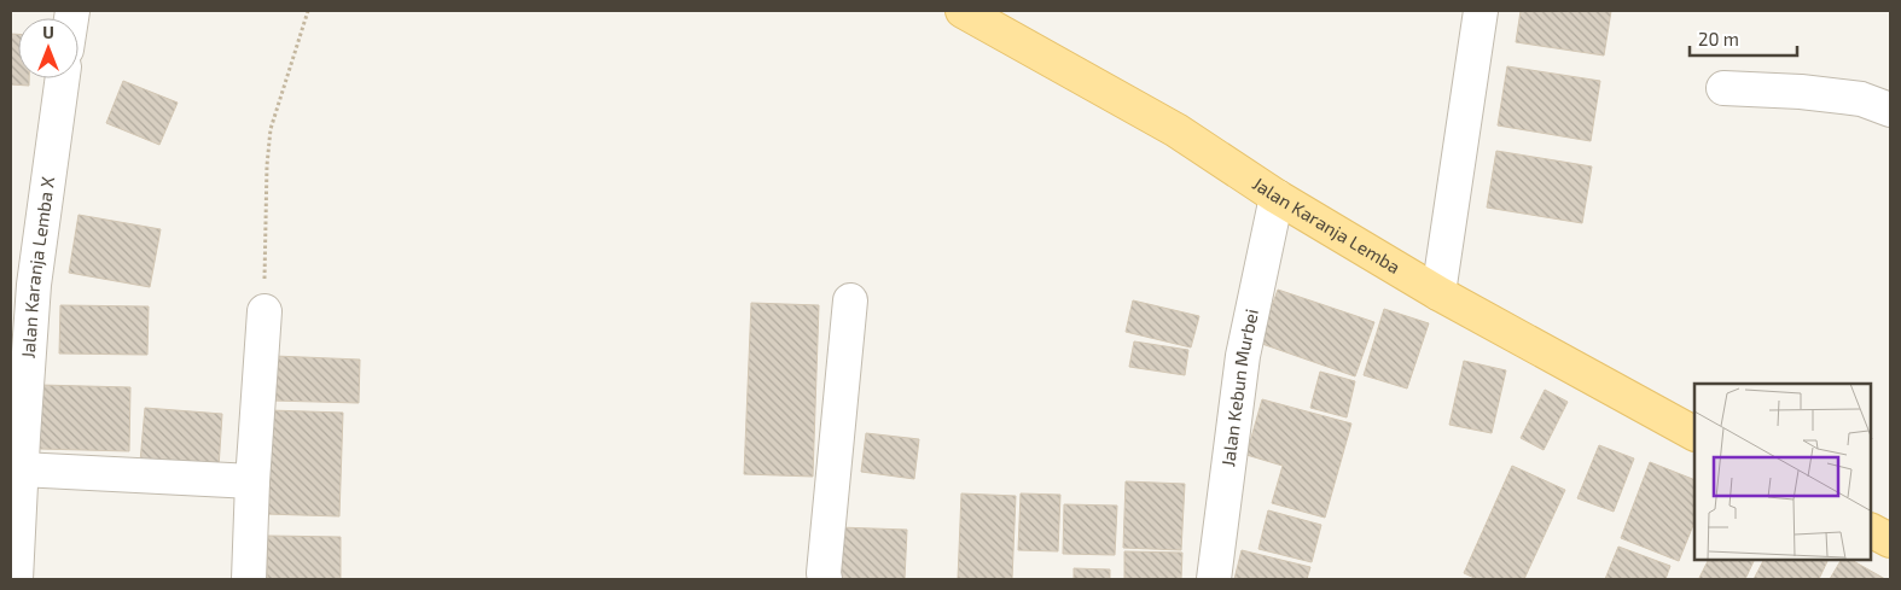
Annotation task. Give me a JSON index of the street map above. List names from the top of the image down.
{
  "streets": {
    "main road": ["Jalan Karanja Lemba"],
    "street": ["Jalan Karanja Lemba X", "Jalan Kebun Murbei"]
  },
  "crossings": [
    ["Jalan Karanja Lemba", "Jalan Kebun Murbei"]
  ],
  "scale_bar": "20 m",
  "north": "top"
}
